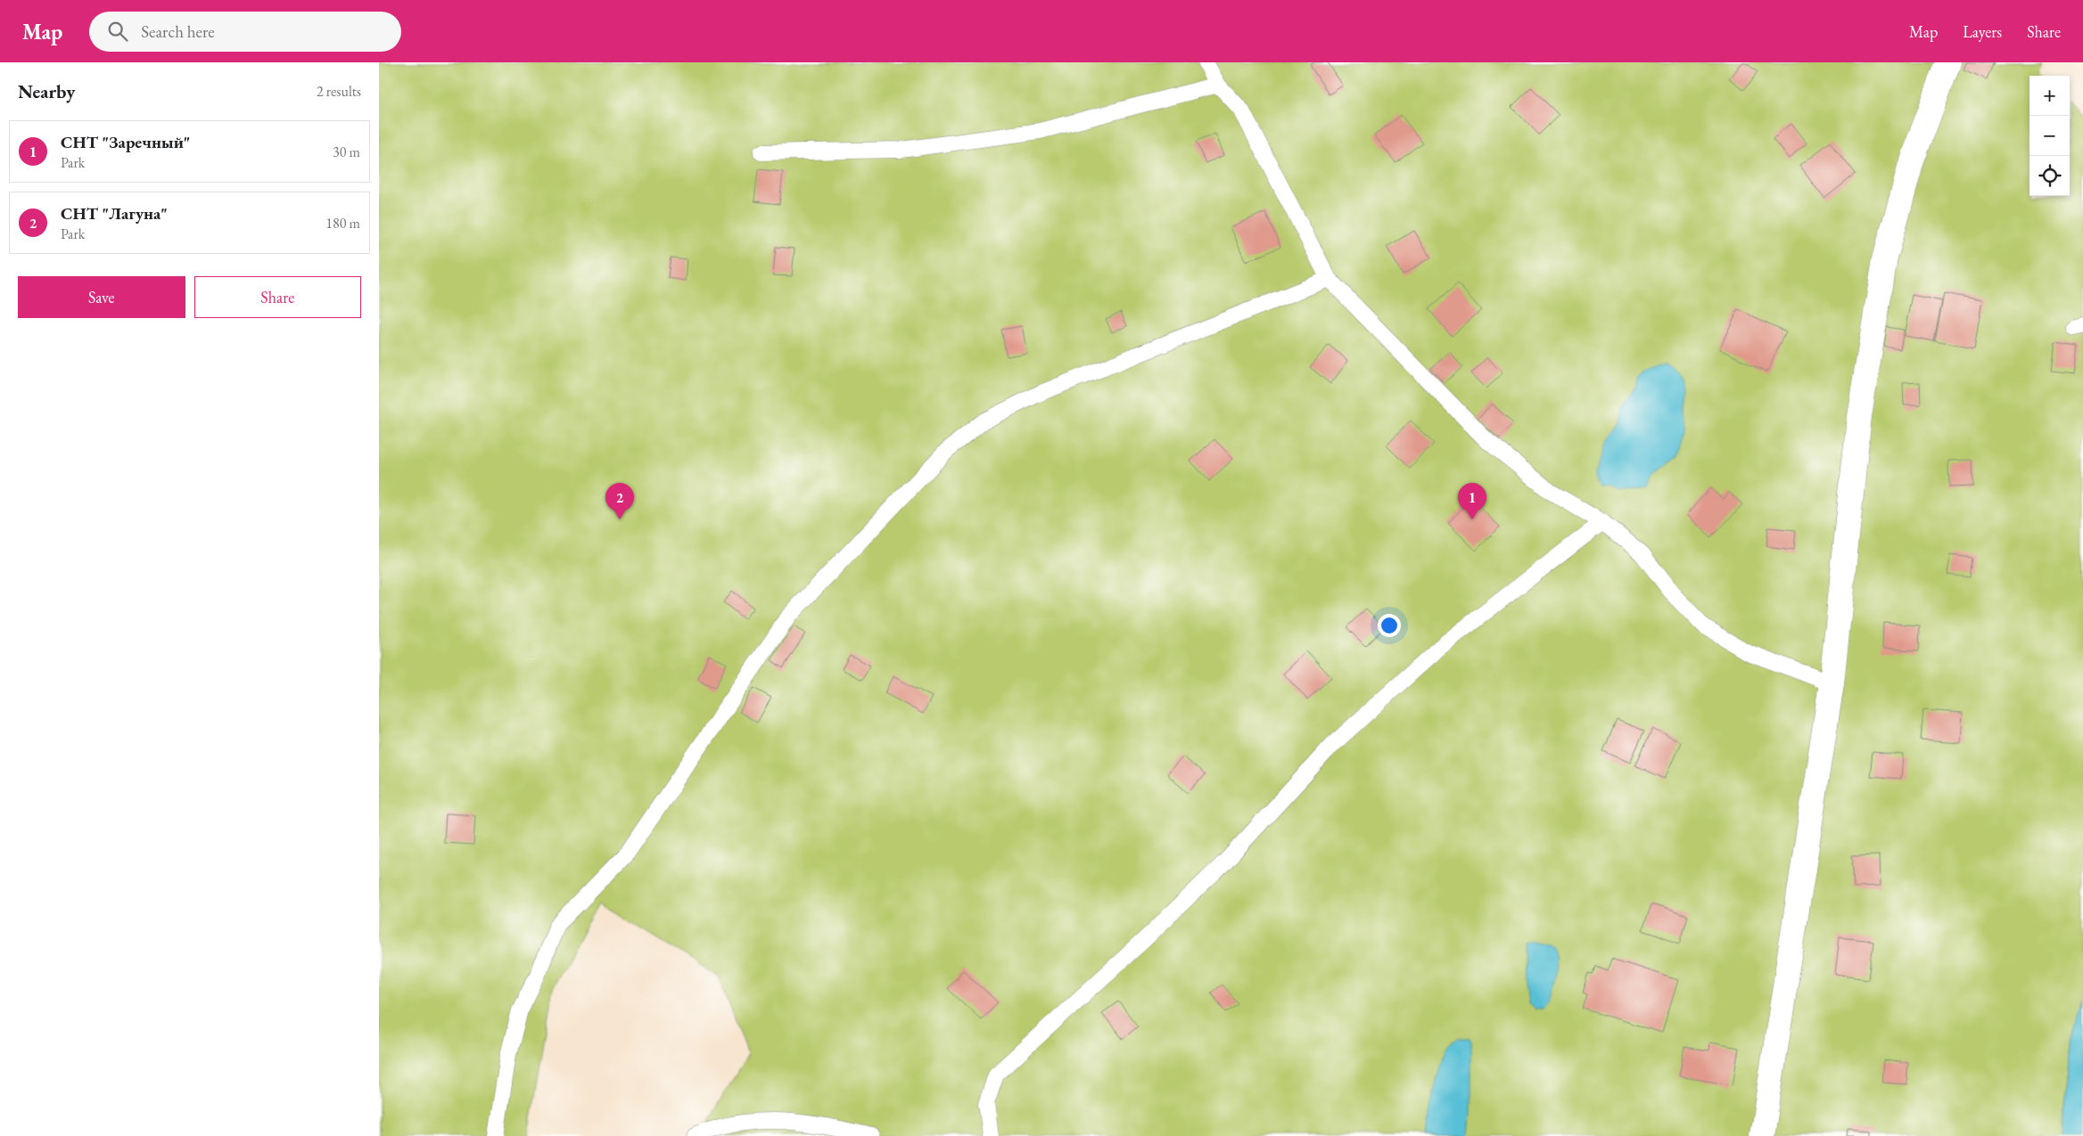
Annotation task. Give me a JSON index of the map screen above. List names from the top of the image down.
{
  "page": {
    "header": "Map",
    "search": "Search here",
    "nav": ["Map", "Layers", "Share"],
    "heading": ["Nearby", "2 results"],
    "map_buttons": ["+", "−"],
    "list": [
      {
        "mark": "1",
        "name": "СНТ \"Заречный\"",
        "note": "Park",
        "value": "30 m"
      },
      {
        "mark": "2",
        "name": "СНТ \"Лагуна\"",
        "note": "Park",
        "value": "180 m"
      }
    ],
    "buttons": ["Save", "Share"],
    "pins": ["1", "2"]
  }
}
